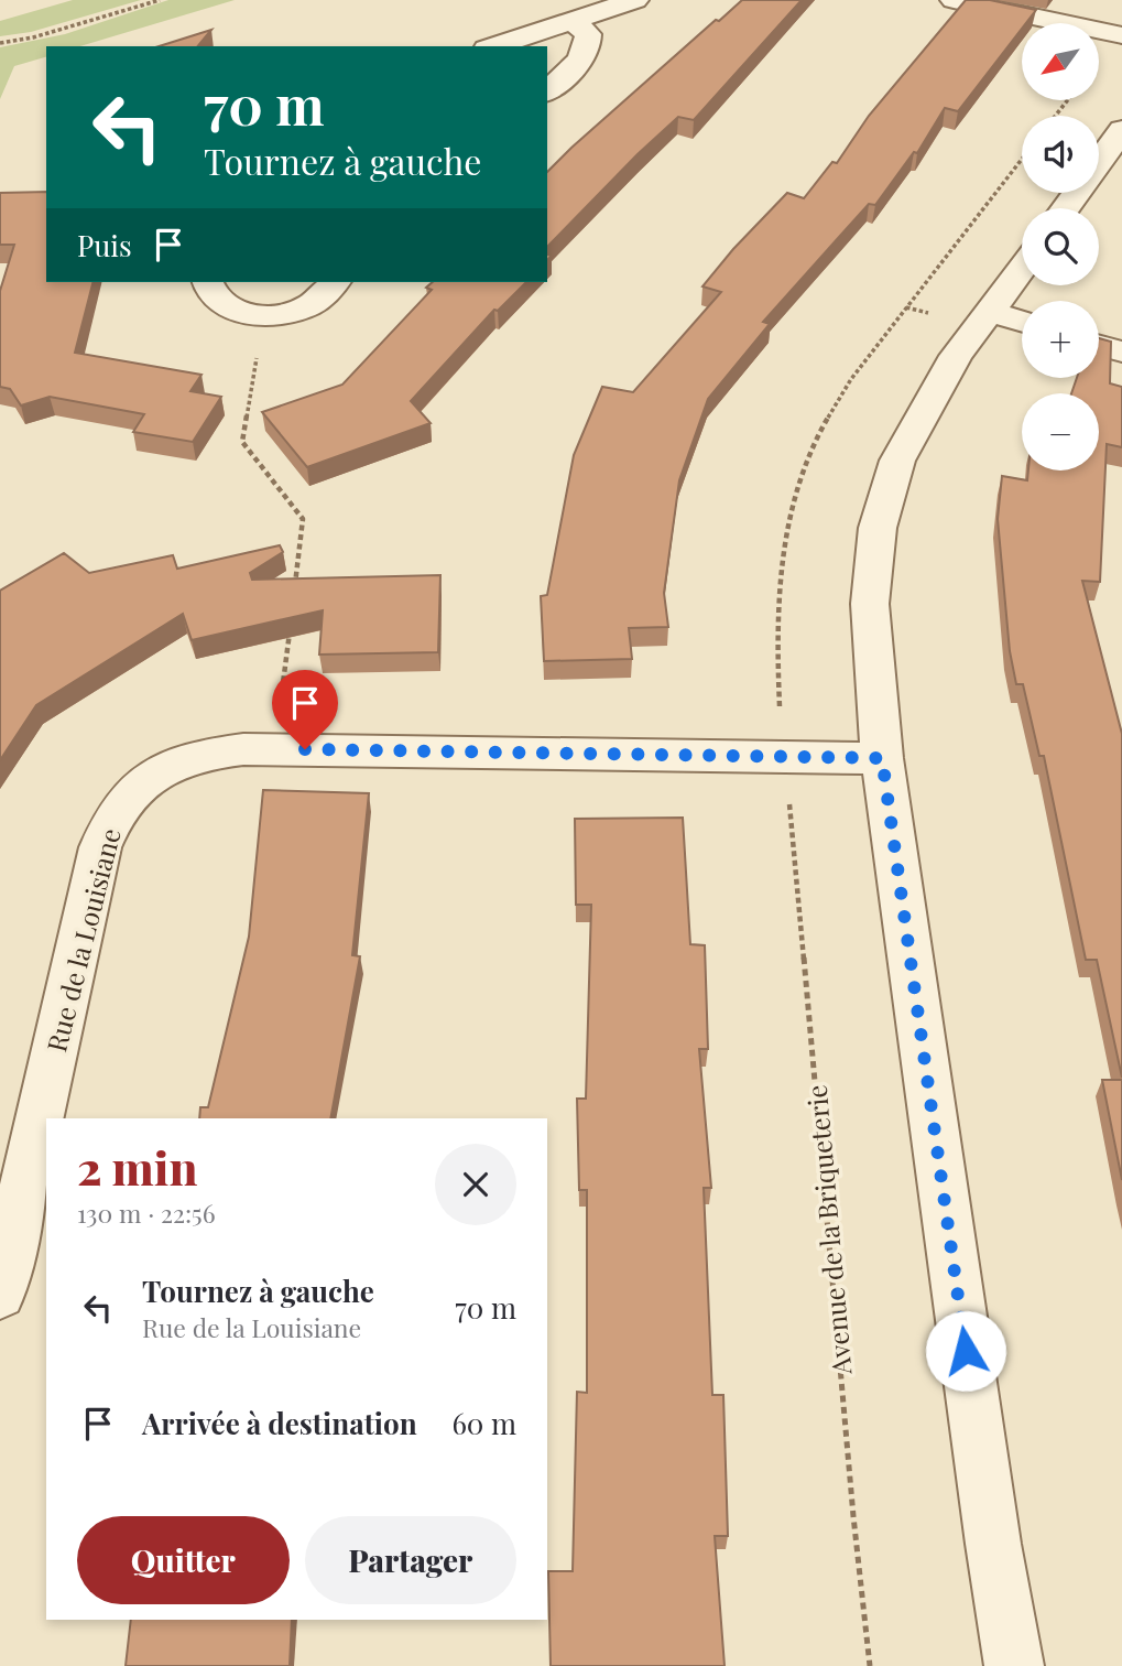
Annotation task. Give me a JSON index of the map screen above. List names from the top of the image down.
{
  "streets": {
    "street": ["Rue de la Louisiane"],
    "path": ["Avenue de la Briqueterie"]
  },
  "north": "bottom left",
  "page": {
    "map_buttons": ["+", "−"],
    "turn": ["70 m", "Tournez à gauche"],
    "then": "Puis",
    "heading": ["2 min", "130 m · 22:56"],
    "list": [
      {
        "name": "Tournez à gauche",
        "note": "Rue de la Louisiane",
        "value": "70 m"
      },
      {
        "name": "Arrivée à destination",
        "value": "60 m"
      }
    ],
    "buttons": ["Quitter", "Partager"]
  }
}
